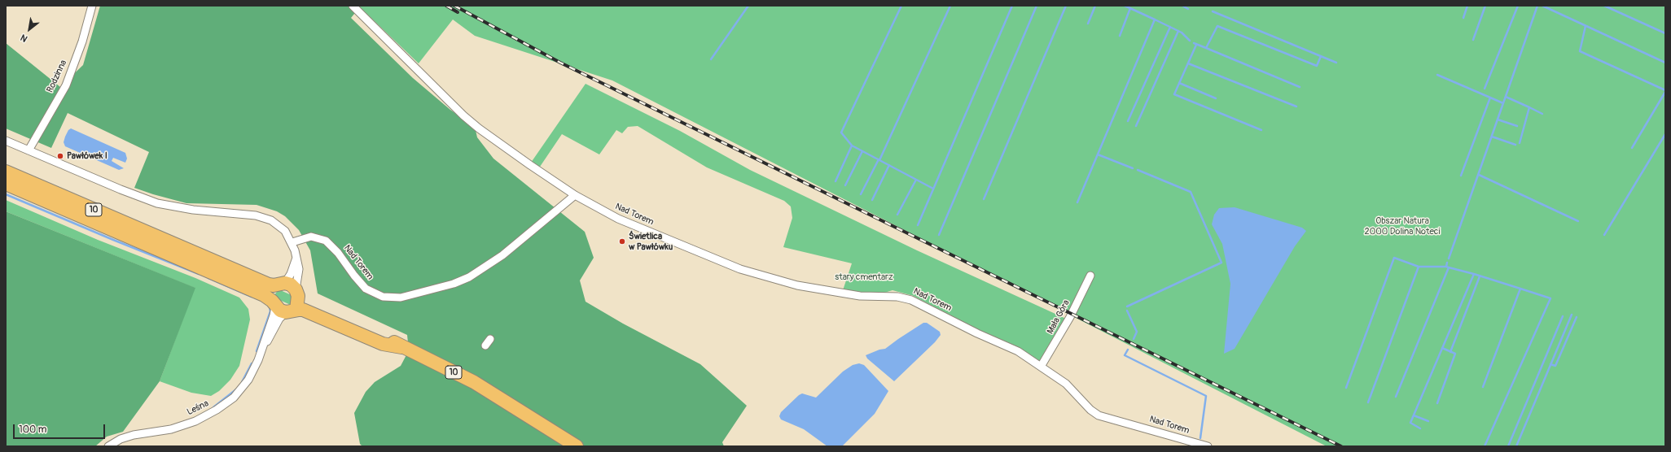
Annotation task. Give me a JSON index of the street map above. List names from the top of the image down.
{
  "streets": {
    "highway": ["10"],
    "street": [
      "Rodzinna",
      "Nad Torem",
      "Mała Góra",
      "Leśna"
    ]
  },
  "crossings": [
    ["10", "Leśna"],
    ["Nad Torem", "Mała Góra"]
  ],
  "parks": ["Obszar Natura 2000 Dolina Noteci", "stary cmentarz"],
  "places": ["Pawłówek I", "Świetlica w Pawłówku"],
  "scale_bar": "100 m",
  "north": "bottom left"
}
